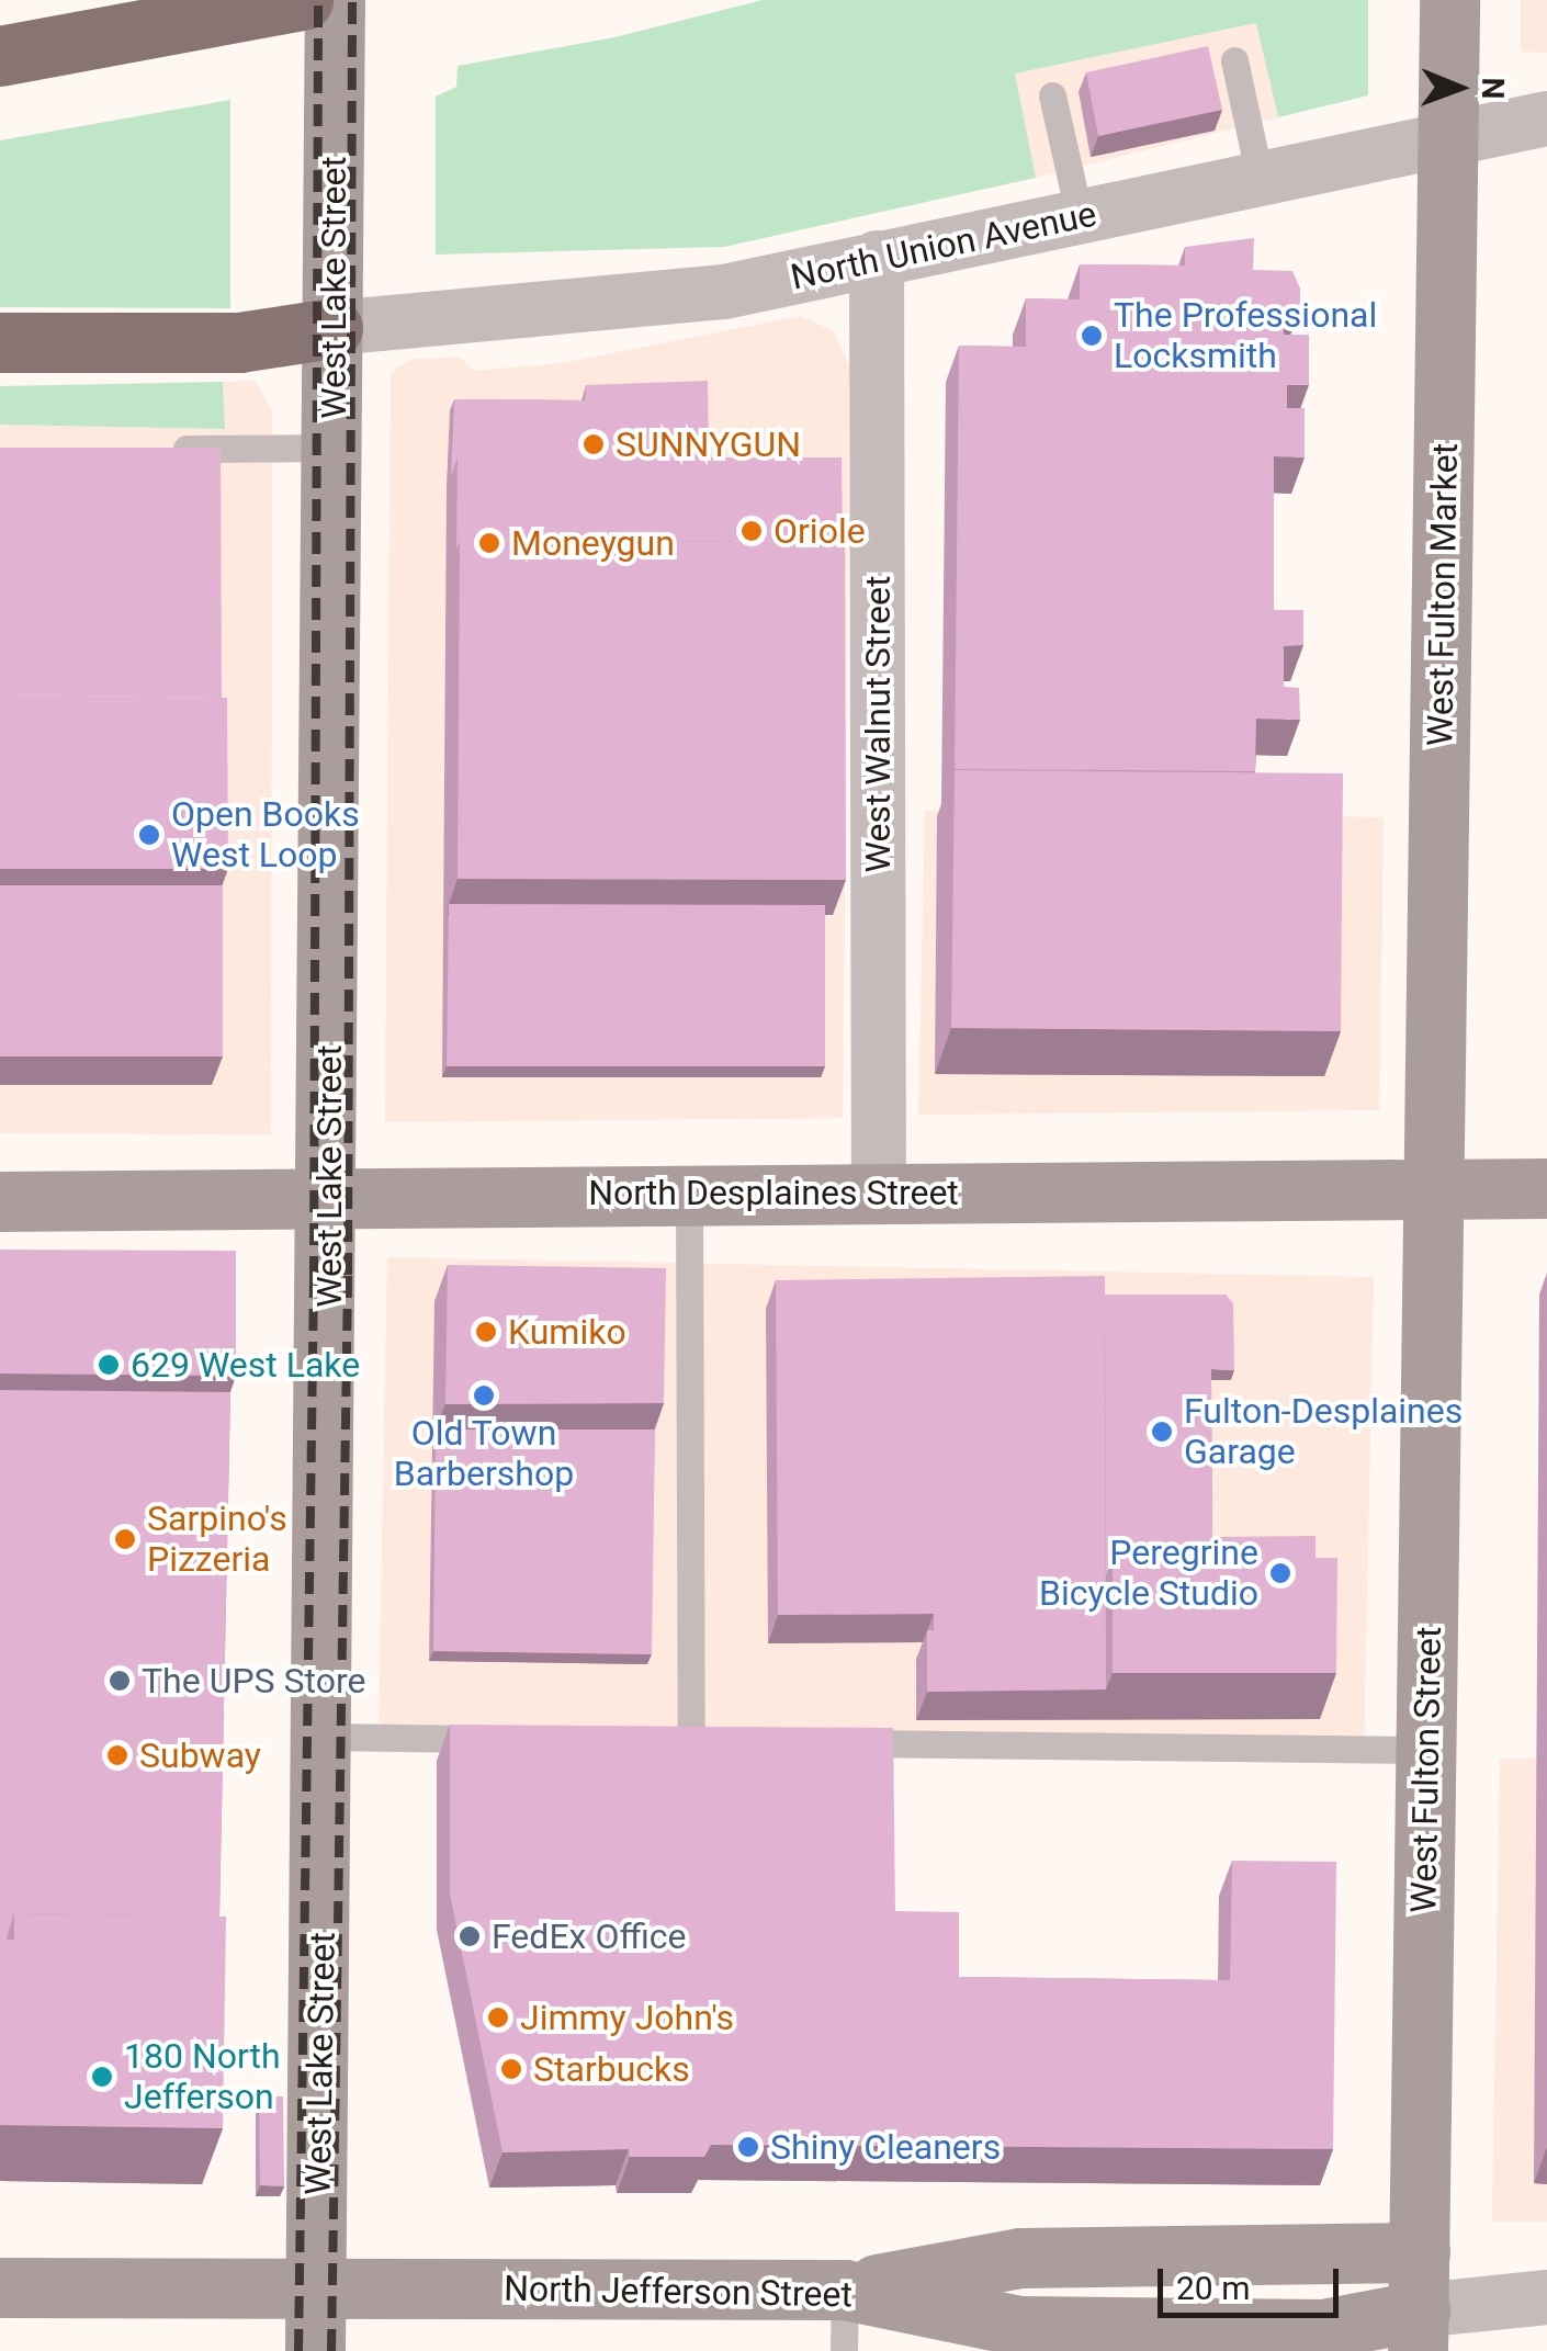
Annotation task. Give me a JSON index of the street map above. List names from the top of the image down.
{
  "streets": {
    "main road": [
      "West Lake Street",
      "West Fulton Market",
      "North Desplaines Street",
      "West Fulton Street",
      "North Jefferson Street"
    ],
    "street": ["North Union Avenue", "West Walnut Street"]
  },
  "crossings": [
    ["North Union Avenue", "West Lake Street"],
    ["North Union Avenue", "West Fulton Market"],
    ["North Union Avenue", "West Walnut Street"],
    ["West Lake Street", "North Desplaines Street"],
    ["West Lake Street", "North Jefferson Street"],
    ["West Fulton Market", "North Desplaines Street"],
    ["West Fulton Market", "West Fulton Street"],
    ["West Walnut Street", "North Desplaines Street"],
    ["North Desplaines Street", "West Fulton Street"],
    ["West Fulton Street", "North Jefferson Street"]
  ],
  "places": [
    "The Professional Locksmith",
    "SUNNYGUN",
    "Oriole",
    "Moneygun",
    "Open Books West Loop",
    "Kumiko",
    "629 West Lake",
    "Old Town Barbershop",
    "Fulton-Desplaines Garage",
    "Sarpino's Pizzeria",
    "Peregrine Bicycle Studio",
    "The UPS Store",
    "Subway",
    "FedEx Office",
    "Jimmy John's",
    "Starbucks",
    "180 North Jefferson",
    "Shiny Cleaners"
  ],
  "scale_bar": "20 m",
  "north": "right"
}
